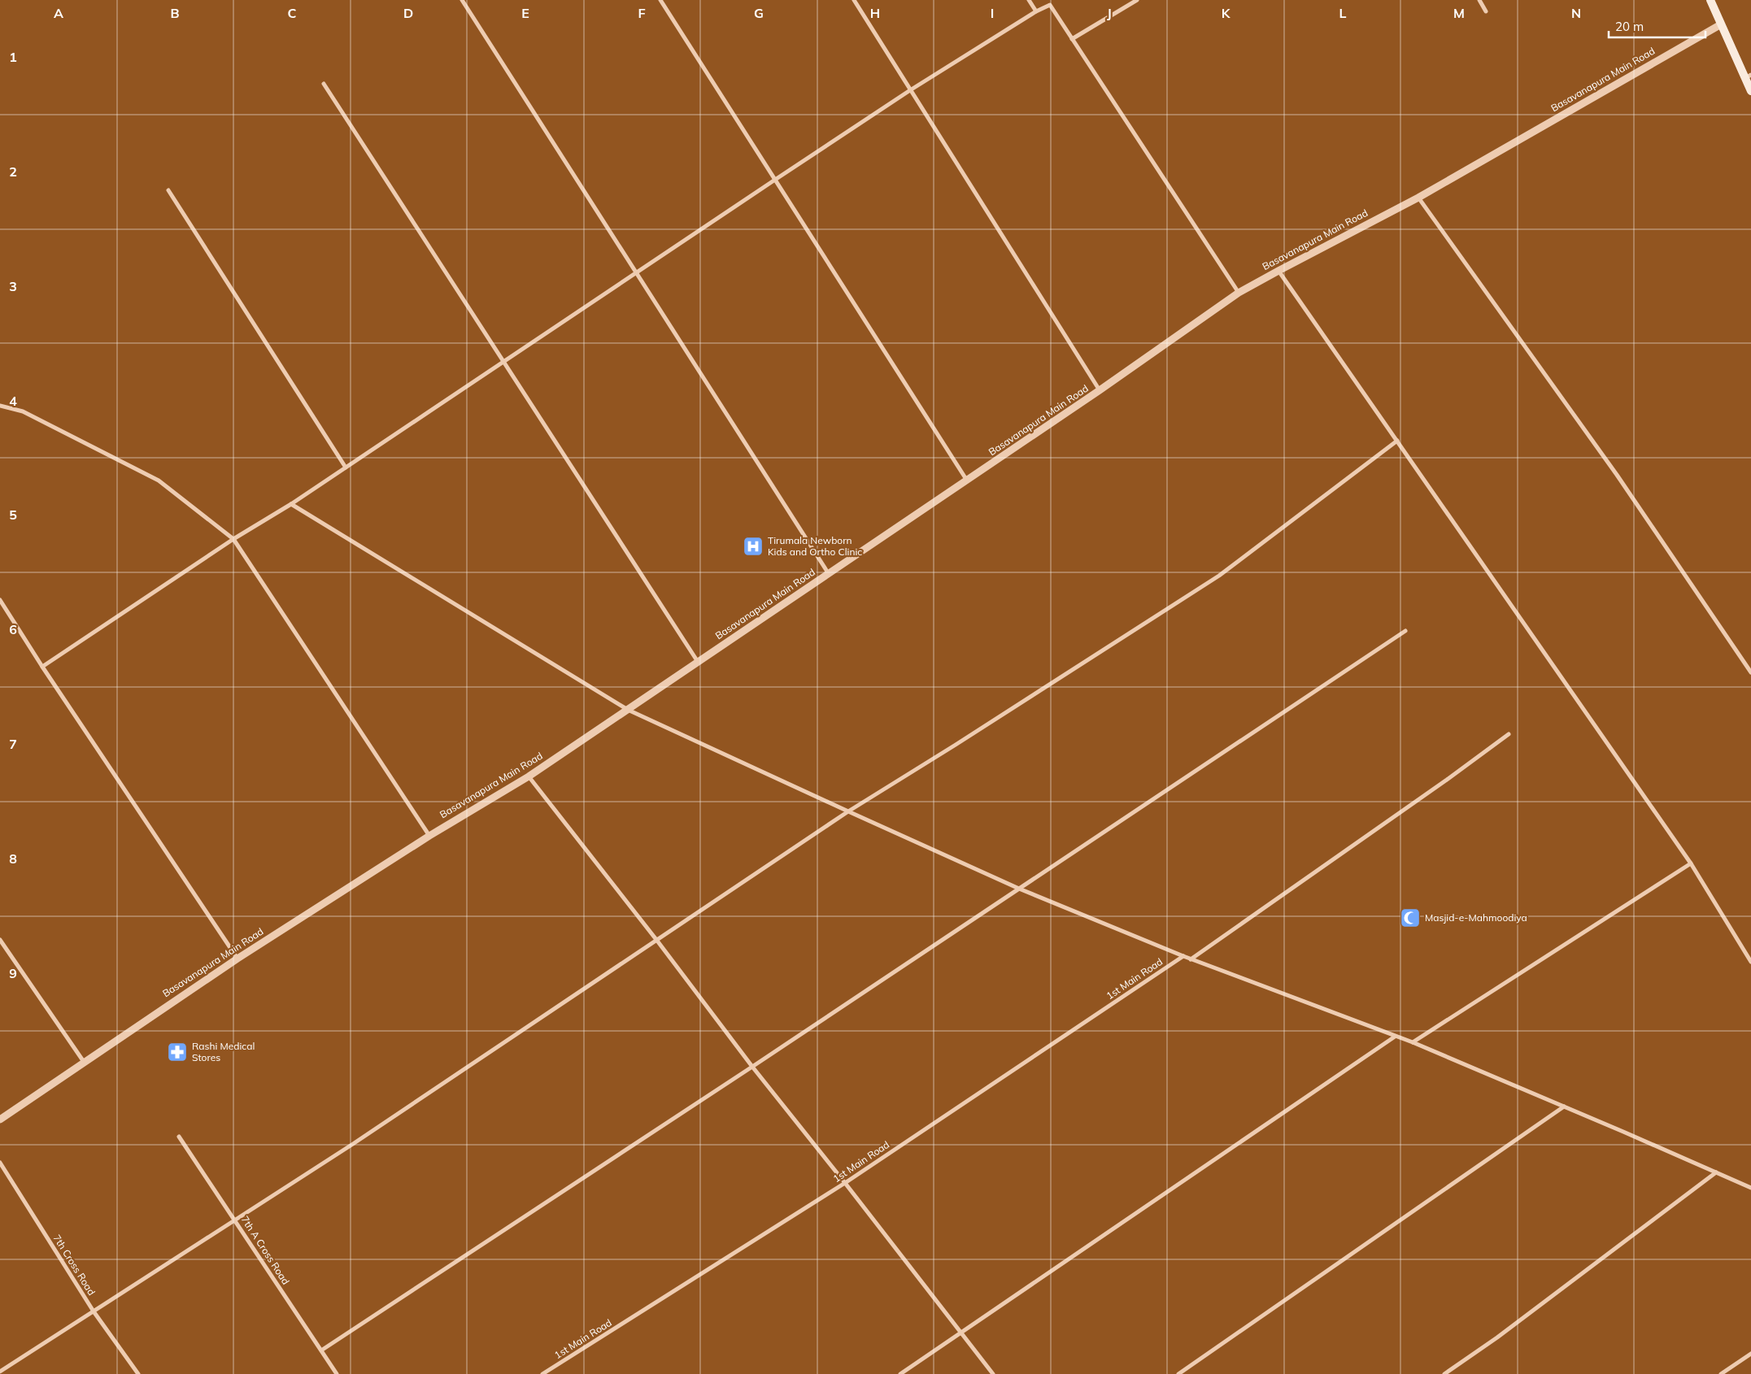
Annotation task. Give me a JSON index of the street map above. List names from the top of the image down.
{
  "streets": {
    "street": [
      "Basavanapura Main Road",
      "1st Main Road",
      "7th A Cross Road",
      "7th Cross Road"
    ]
  },
  "places": {
    "hospital": ["Tirumala Newborn Kids and Ortho Clinic"],
    "mosque": ["Masjid-e-Mahmoodiya"],
    "pharmacy": ["Rashi Medical Stores"]
  },
  "scale_bar": "20 m",
  "grid": {
    "columns": [
      "A",
      "B",
      "C",
      "D",
      "E",
      "F",
      "G",
      "H",
      "I",
      "J",
      "K",
      "L",
      "M",
      "N"
    ],
    "rows": [
      "1",
      "2",
      "3",
      "4",
      "5",
      "6",
      "7",
      "8",
      "9"
    ]
  }
}
